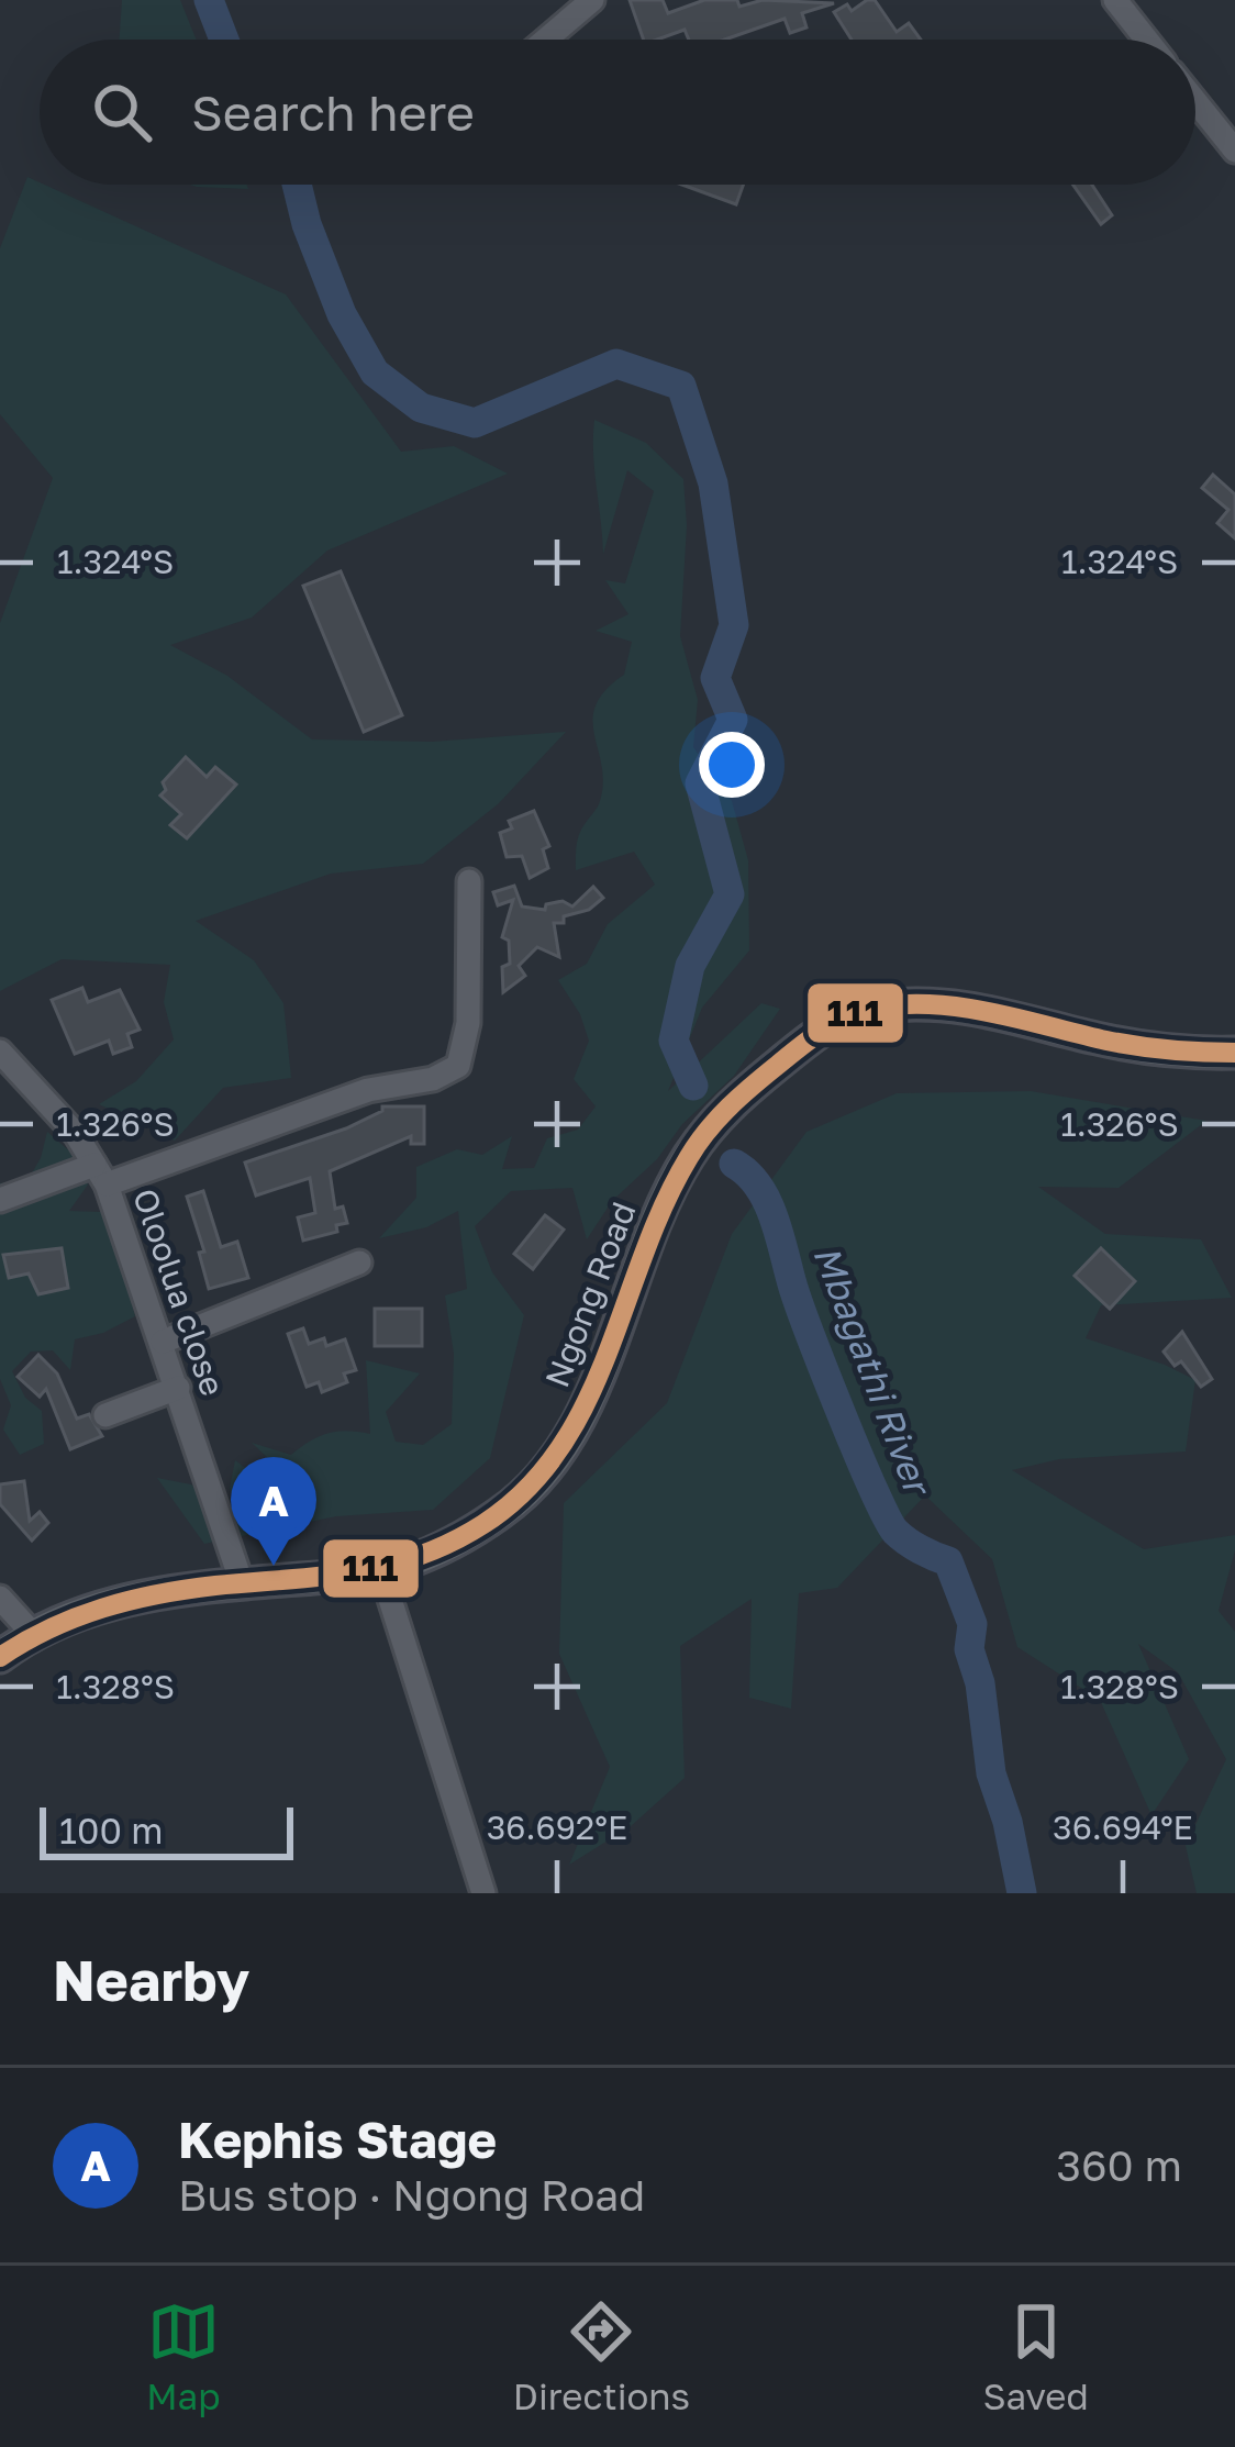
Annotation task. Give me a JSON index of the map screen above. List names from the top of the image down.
{
  "streets": {
    "main road": ["Ngong Road"],
    "street": ["Oloolua close"]
  },
  "crossings": [
    ["Oloolua close", "Ngong Road"]
  ],
  "water": ["Mbagathi River"],
  "lines": ["transit line 111"],
  "scale_bar": "100 m",
  "page": {
    "search": "Search here",
    "pins": "A",
    "scale": "100 m",
    "heading": "Nearby",
    "list": [
      {
        "mark": "A",
        "name": "Kephis Stage",
        "note": "Bus stop · Ngong Road",
        "value": "360 m"
      }
    ],
    "nav": ["Map", "Directions", "Saved"]
  },
  "coordinates": [
    "1.324°S",
    "1.326°S",
    "1.328°S",
    "36.692°E",
    "36.694°E"
  ]
}
